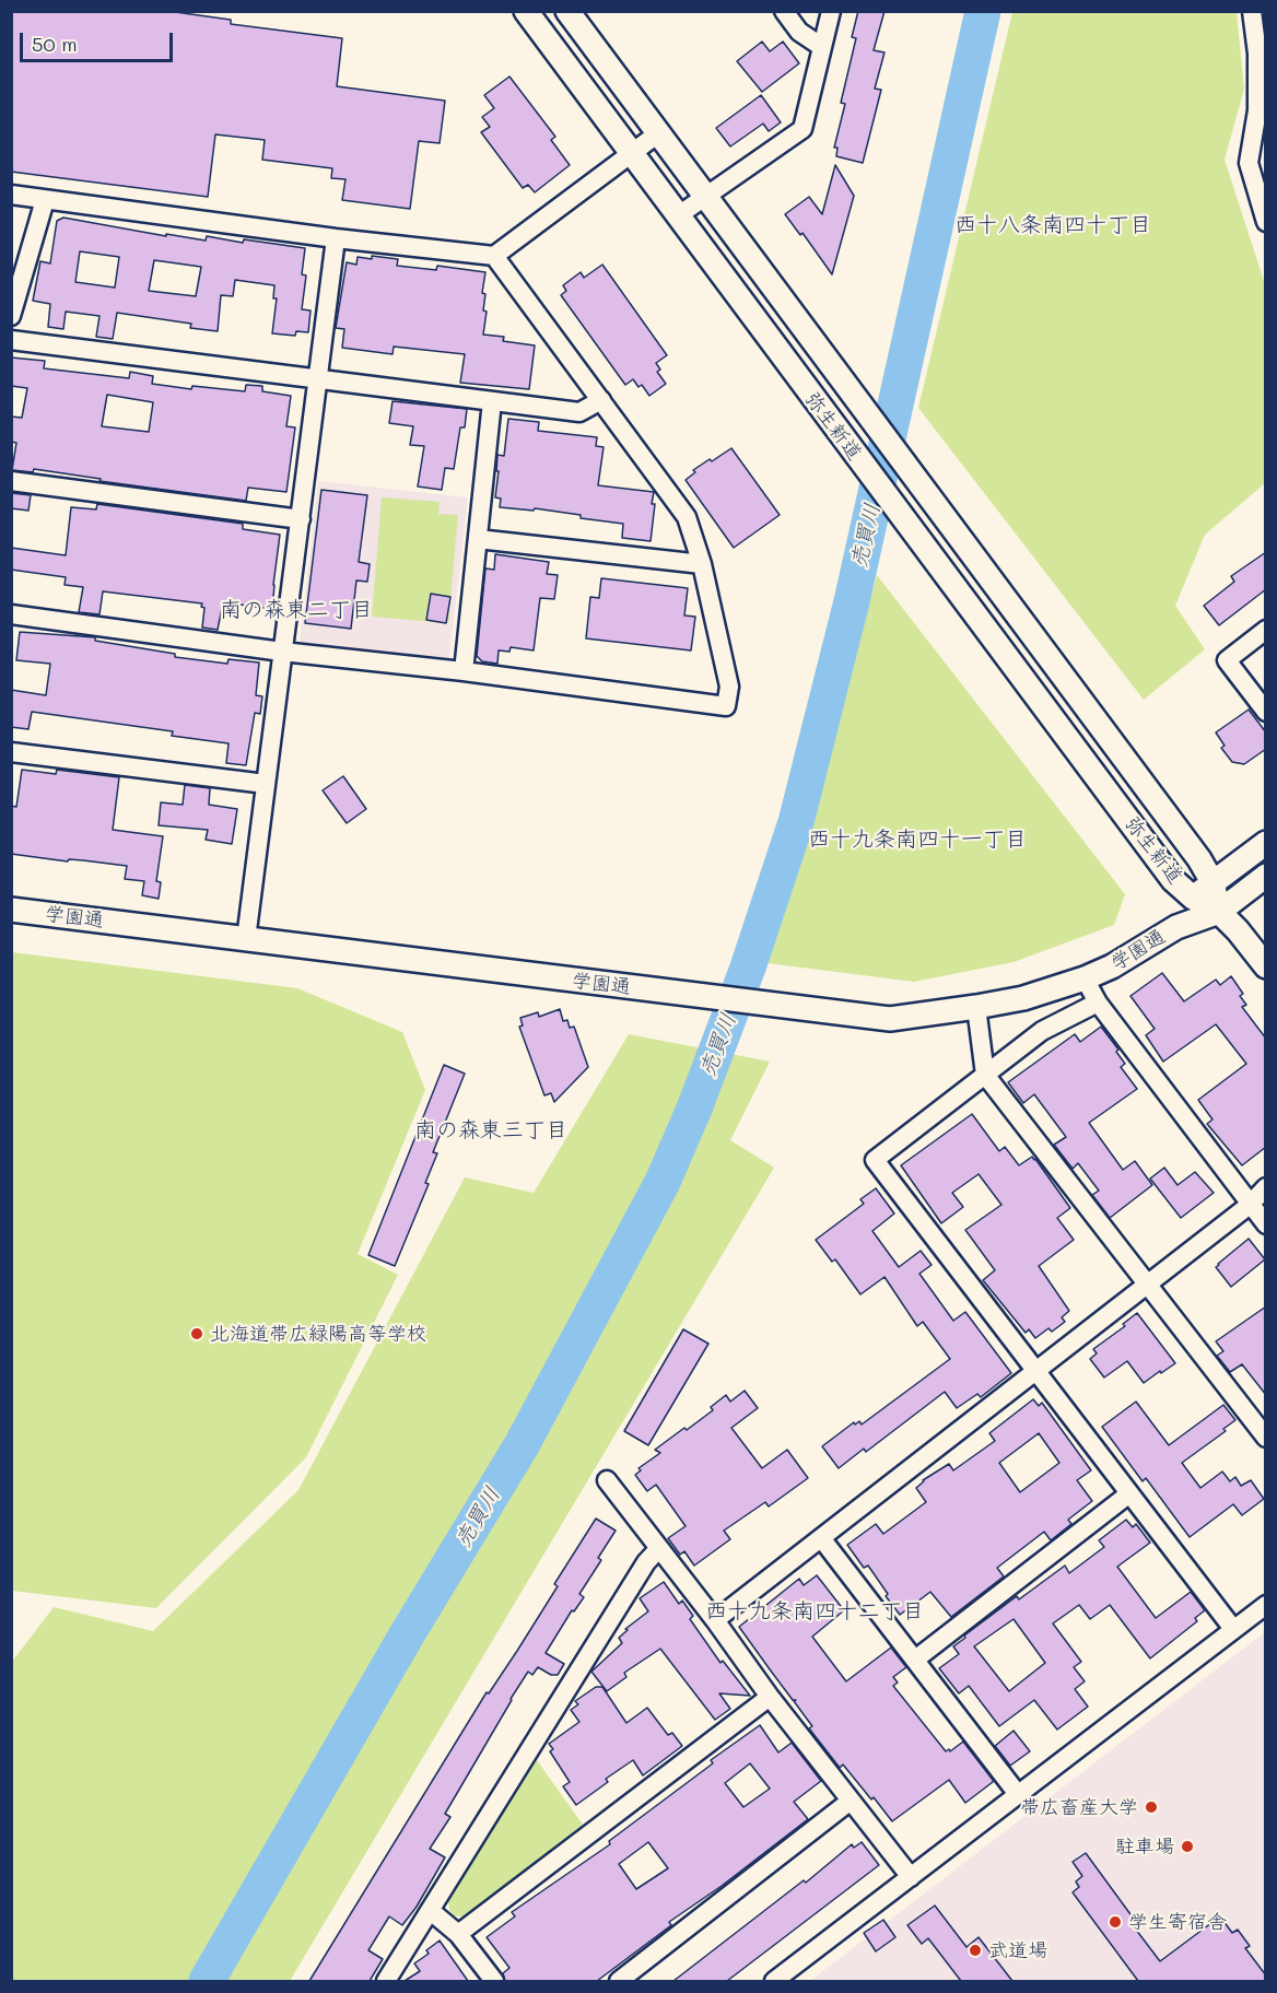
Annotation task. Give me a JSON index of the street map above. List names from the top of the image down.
{
  "streets": {
    "street": ["弥生新道", "学園通"]
  },
  "crossings": [
    ["弥生新道", "学園通"]
  ],
  "districts": [
    "西十八条南四十丁目",
    "南の森東二丁目",
    "西十九条南四十一丁目",
    "南の森東三丁目",
    "西十九条南四十二丁目"
  ],
  "water": ["売買川"],
  "places": [
    "北海道帯広緑陽高等学校",
    "帯広畜産大学",
    "駐車場",
    "学生寄宿舎",
    "武道場"
  ],
  "scale_bar": "50 m"
}
